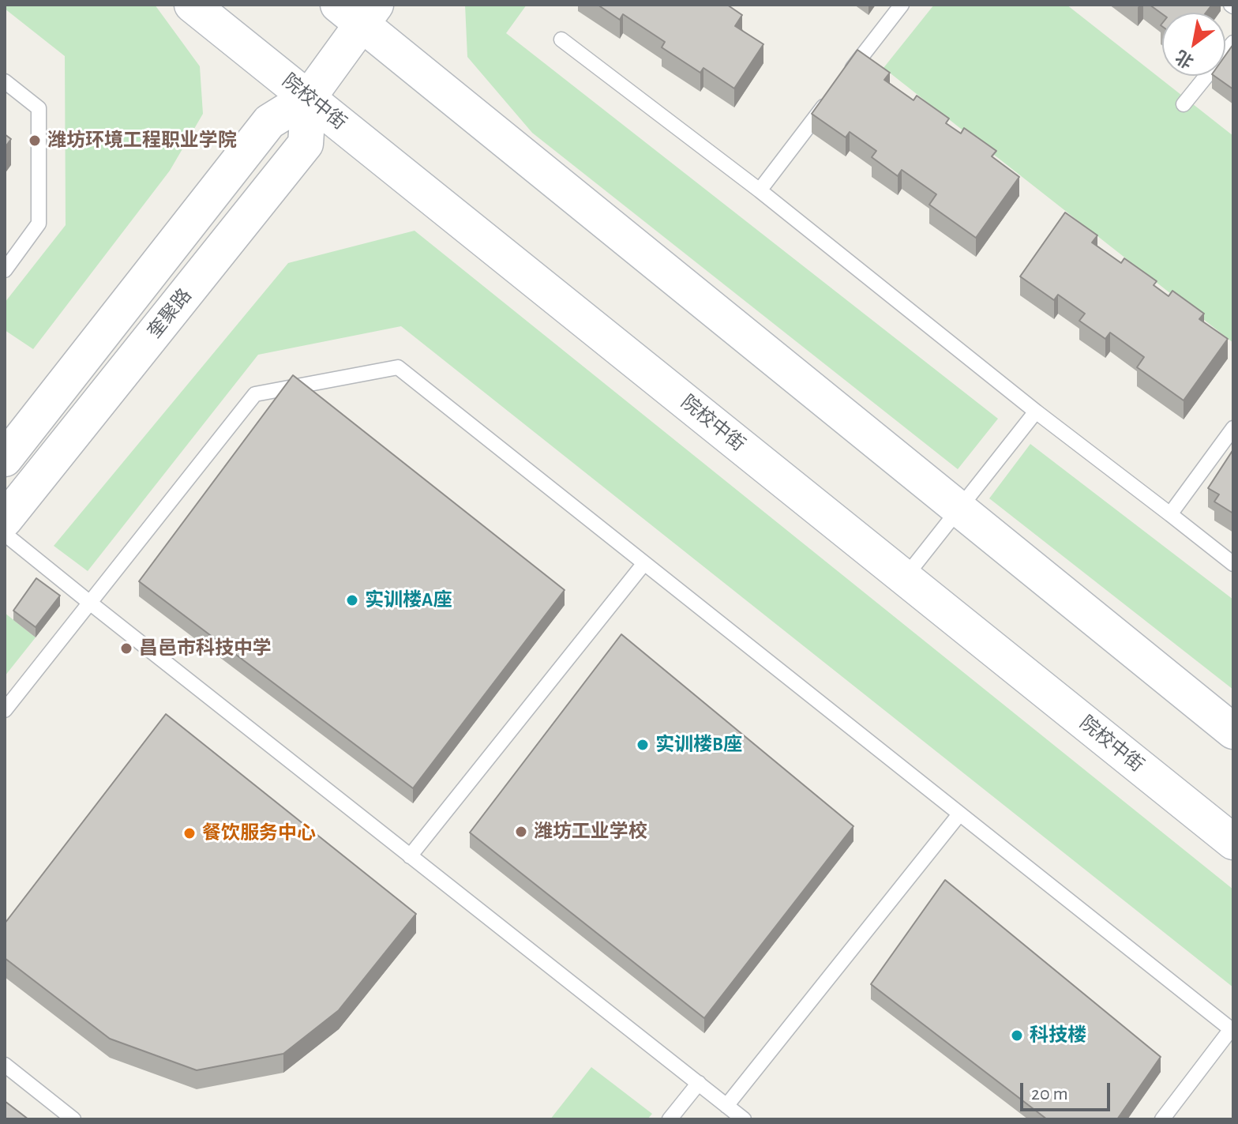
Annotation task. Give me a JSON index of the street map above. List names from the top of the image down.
{
  "streets": {
    "main road": ["院校中街", "奎聚路"]
  },
  "crossings": [
    ["院校中街", "奎聚路"]
  ],
  "places": [
    "潍坊环境工程职业学院",
    "实训楼A座",
    "昌邑市科技中学",
    "实训楼B座",
    "潍坊工业学校",
    "餐饮服务中心",
    "科技楼"
  ],
  "scale_bar": "20 m",
  "north": "bottom left"
}
